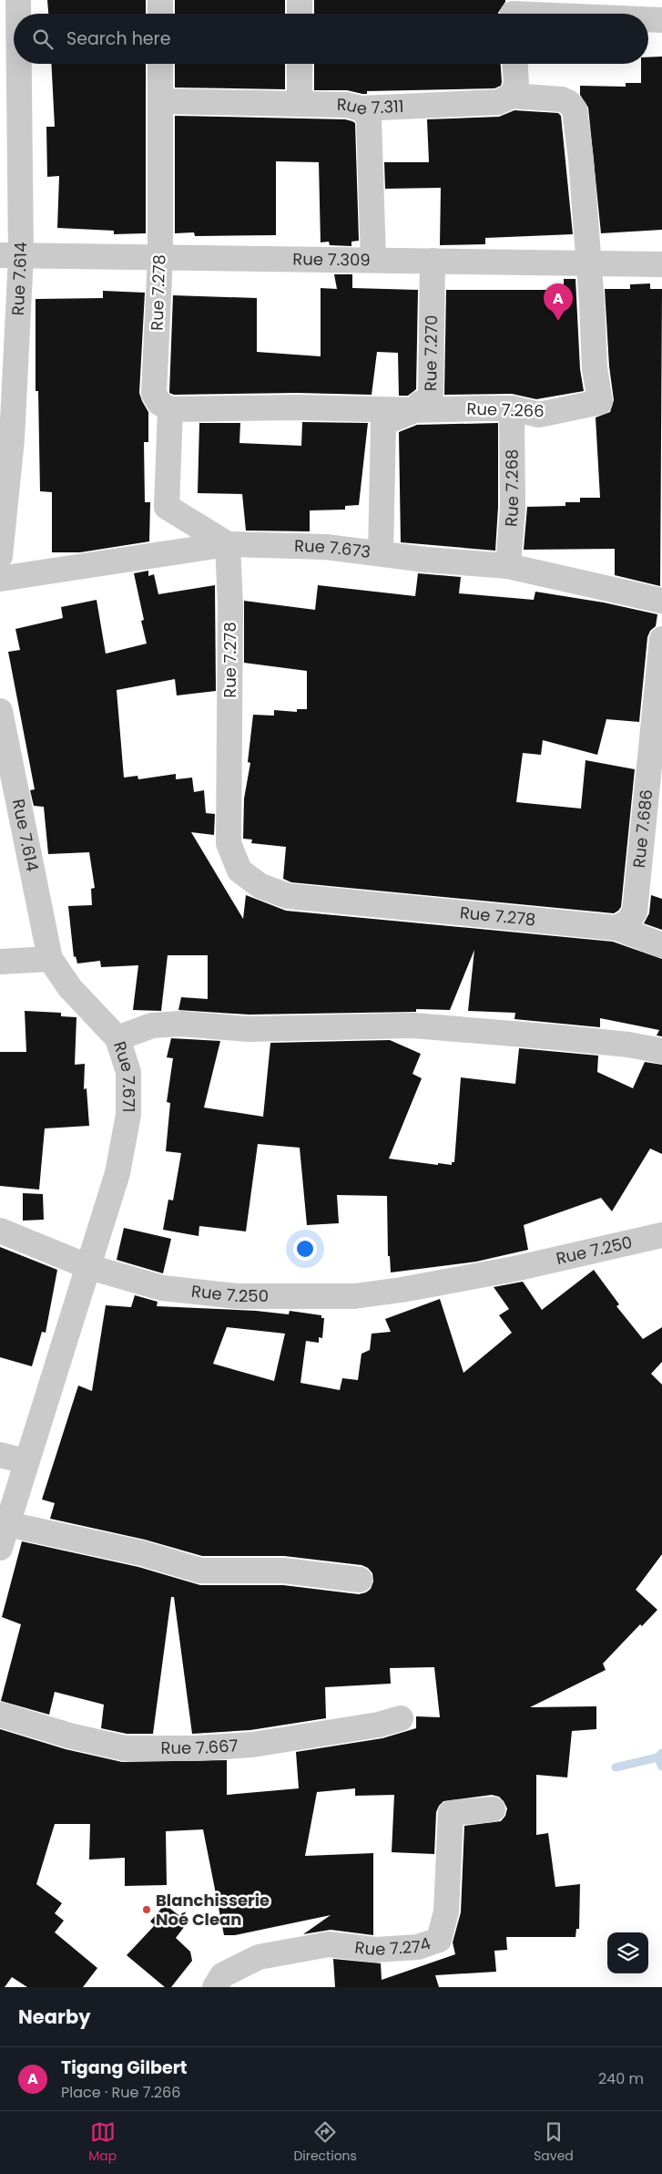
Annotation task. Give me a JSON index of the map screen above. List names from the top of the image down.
{
  "streets": {
    "street": [
      "Rue 7.311",
      "Rue 7.309",
      "Rue 7.614",
      "Rue 7.278",
      "Rue 7.270",
      "Rue 7.266",
      "Rue 7.268",
      "Rue 7.673",
      "Rue 7.686",
      "Rue 7.671",
      "Rue 7.250",
      "Rue 7.667",
      "Rue 7.274"
    ]
  },
  "crossings": [
    ["Rue 7.311", "Rue 7.278"],
    ["Rue 7.311", "Rue 7.266"],
    ["Rue 7.309", "Rue 7.614"],
    ["Rue 7.309", "Rue 7.278"],
    ["Rue 7.309", "Rue 7.270"],
    ["Rue 7.309", "Rue 7.266"],
    ["Rue 7.614", "Rue 7.671"],
    ["Rue 7.278", "Rue 7.266"],
    ["Rue 7.278", "Rue 7.673"],
    ["Rue 7.278", "Rue 7.686"],
    ["Rue 7.270", "Rue 7.266"],
    ["Rue 7.270", "Rue 7.673"],
    ["Rue 7.266", "Rue 7.268"],
    ["Rue 7.268", "Rue 7.673"],
    ["Rue 7.671", "Rue 7.250"]
  ],
  "places": ["Blanchisserie Noé Clean"],
  "page": {
    "search": "Search here",
    "pins": "A",
    "heading": "Nearby",
    "list": [
      {
        "mark": "A",
        "name": "Tigang Gilbert",
        "note": "Place · Rue 7.266",
        "value": "240 m"
      }
    ],
    "nav": ["Map", "Directions", "Saved"]
  }
}
